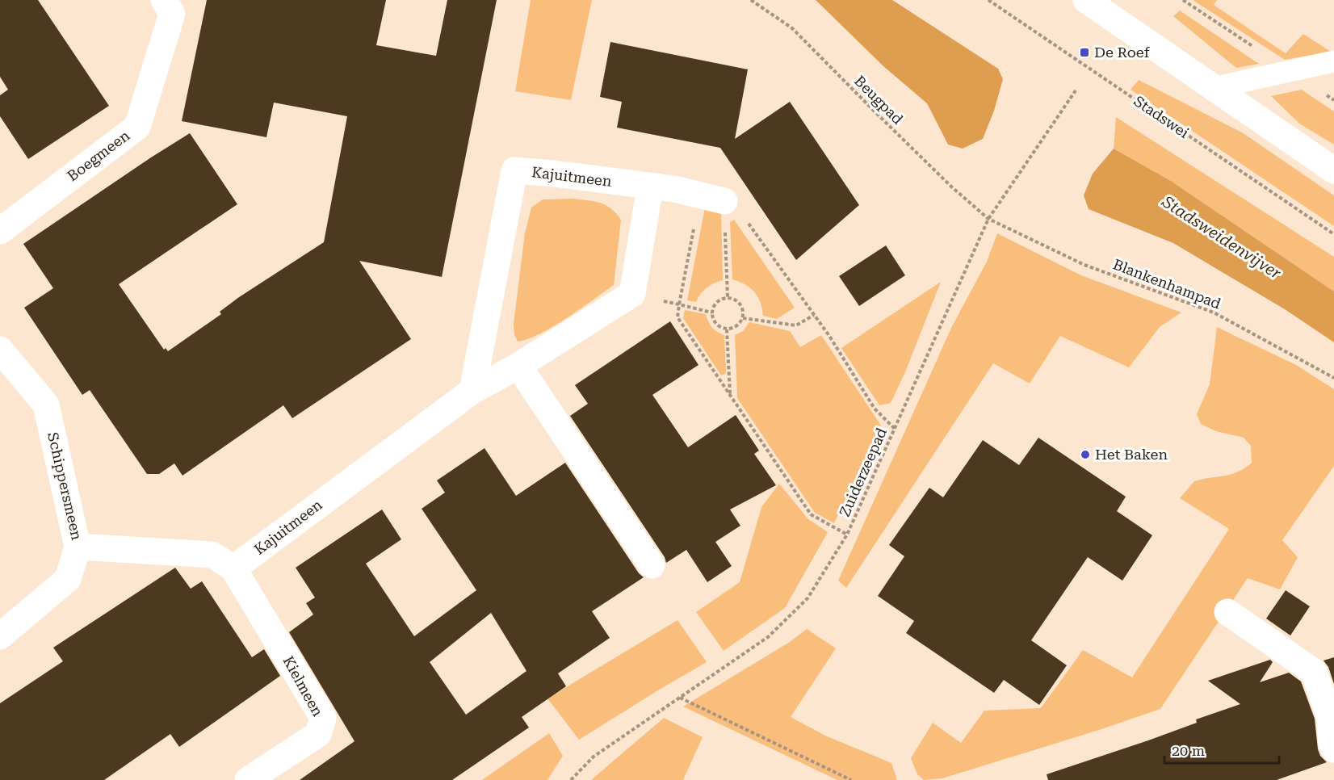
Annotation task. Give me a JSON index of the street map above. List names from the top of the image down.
{
  "streets": {
    "street": [
      "Boegmeen",
      "Kajuitmeen",
      "Schippersmeen",
      "Kielmeen"
    ],
    "path": [
      "Beugpad",
      "Stadswei",
      "Blankenhampad",
      "Zuiderzeepad"
    ]
  },
  "crossings": [
    ["Beugpad", "Blankenhampad"],
    ["Beugpad", "Zuiderzeepad"],
    ["Kajuitmeen", "Kielmeen"],
    ["Blankenhampad", "Zuiderzeepad"]
  ],
  "water": ["Stadsweidenvijver"],
  "places": {
    "transit": ["De Roef"],
    "other": ["Het Baken"]
  },
  "scale_bar": "20 m"
}
